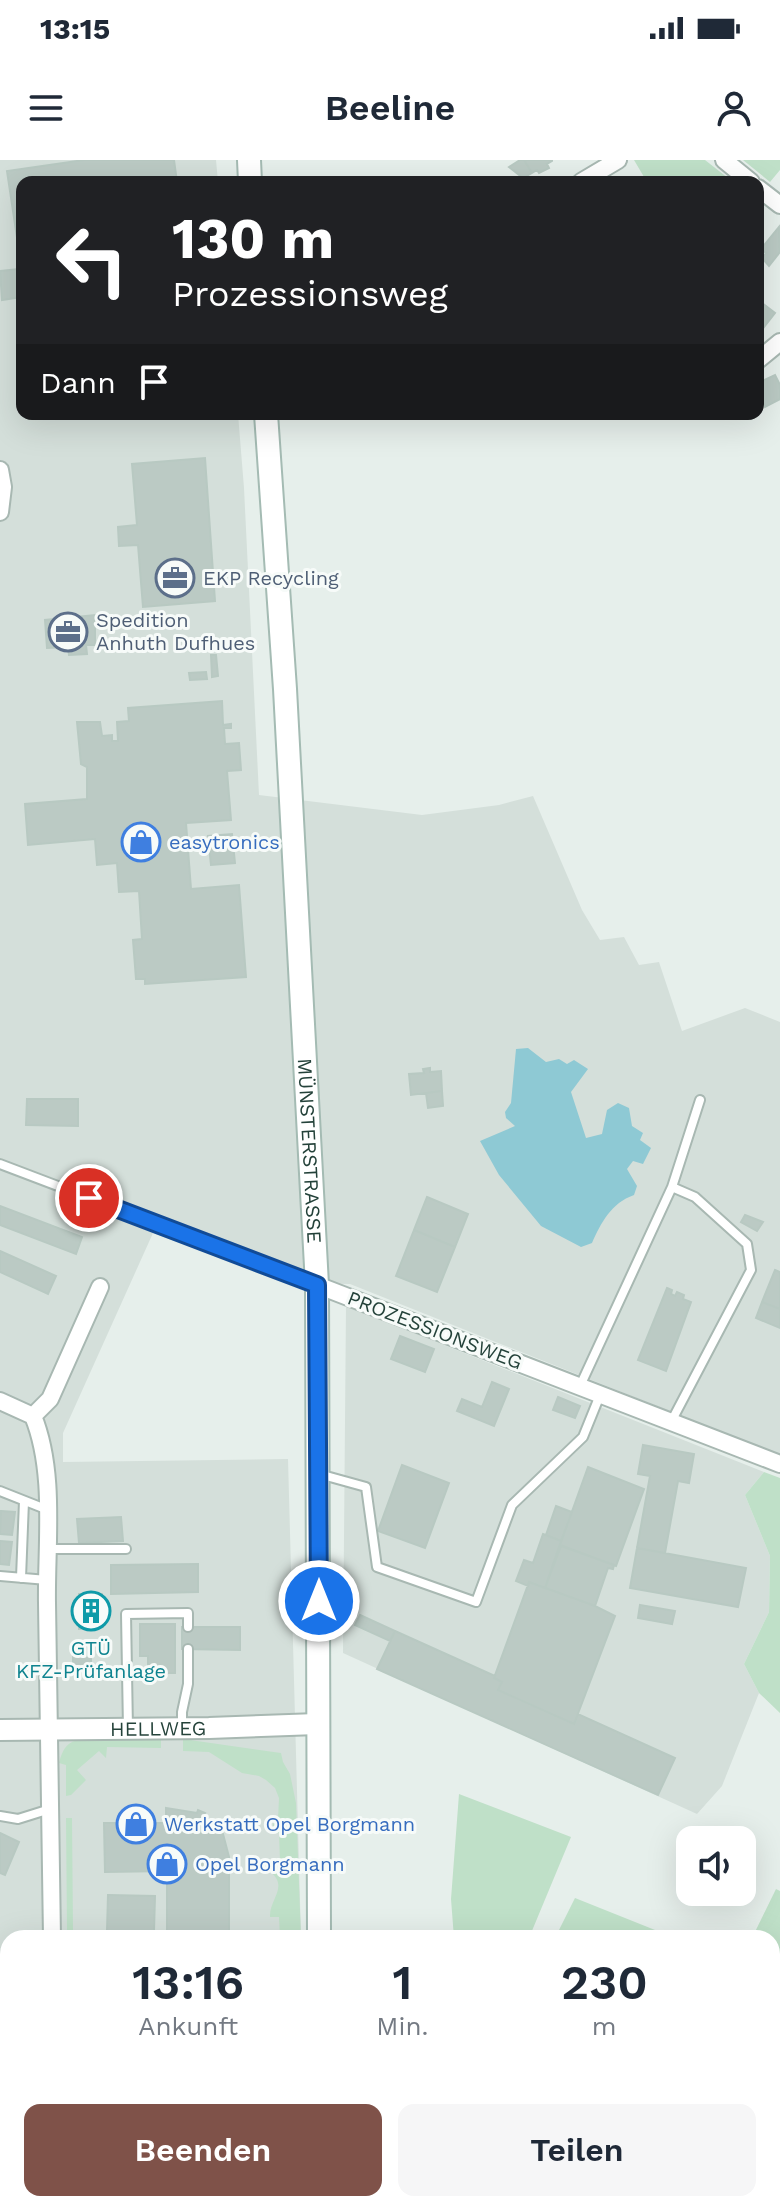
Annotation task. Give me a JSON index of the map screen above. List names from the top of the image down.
{
  "streets": {
    "main road": ["MÜNSTERSTRASSE"],
    "street": ["PROZESSIONSWEG", "HELLWEG"]
  },
  "crossings": [
    ["MÜNSTERSTRASSE", "PROZESSIONSWEG"],
    ["MÜNSTERSTRASSE", "HELLWEG"]
  ],
  "places": {
    "office": ["EKP Recycling", "Spedition Anhuth Dufhues"],
    "shop": ["easytronics", "Werkstatt Opel Borgmann", "Opel Borgmann"],
    "building": ["GTÜ KFZ-Prüfanlage"]
  },
  "page": {
    "status": "13:15",
    "header": "Beeline",
    "turn": ["130 m", "Prozessionsweg"],
    "then": "Dann",
    "eta": [
      "13:16",
      "Ankunft",
      "1",
      "Min.",
      "230",
      "m"
    ],
    "buttons": ["Beenden", "Teilen"]
  }
}
